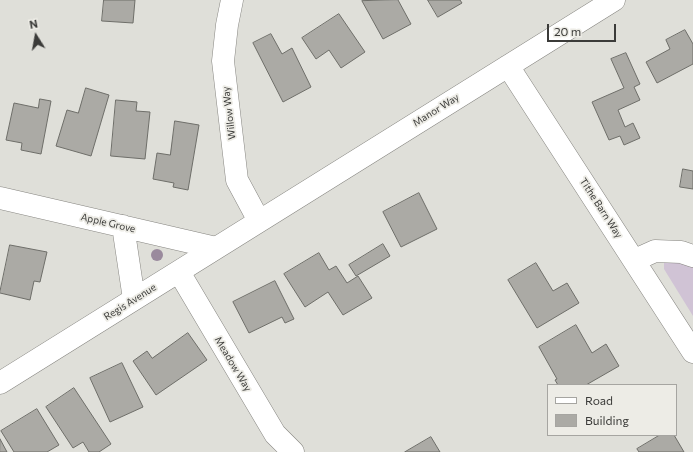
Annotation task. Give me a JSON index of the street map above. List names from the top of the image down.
{
  "streets": {
    "street": [
      "Manor Way",
      "Willow Way",
      "Tithe Barn Way",
      "Apple Grove",
      "Regis Avenue",
      "Meadow Way"
    ]
  },
  "crossings": [
    ["Manor Way", "Willow Way"],
    ["Manor Way", "Tithe Barn Way"],
    ["Manor Way", "Regis Avenue"],
    ["Willow Way", "Regis Avenue"],
    ["Apple Grove", "Regis Avenue"],
    ["Regis Avenue", "Meadow Way"]
  ],
  "legend": ["Road", "Building"],
  "scale_bar": "20 m",
  "north": "top"
}
